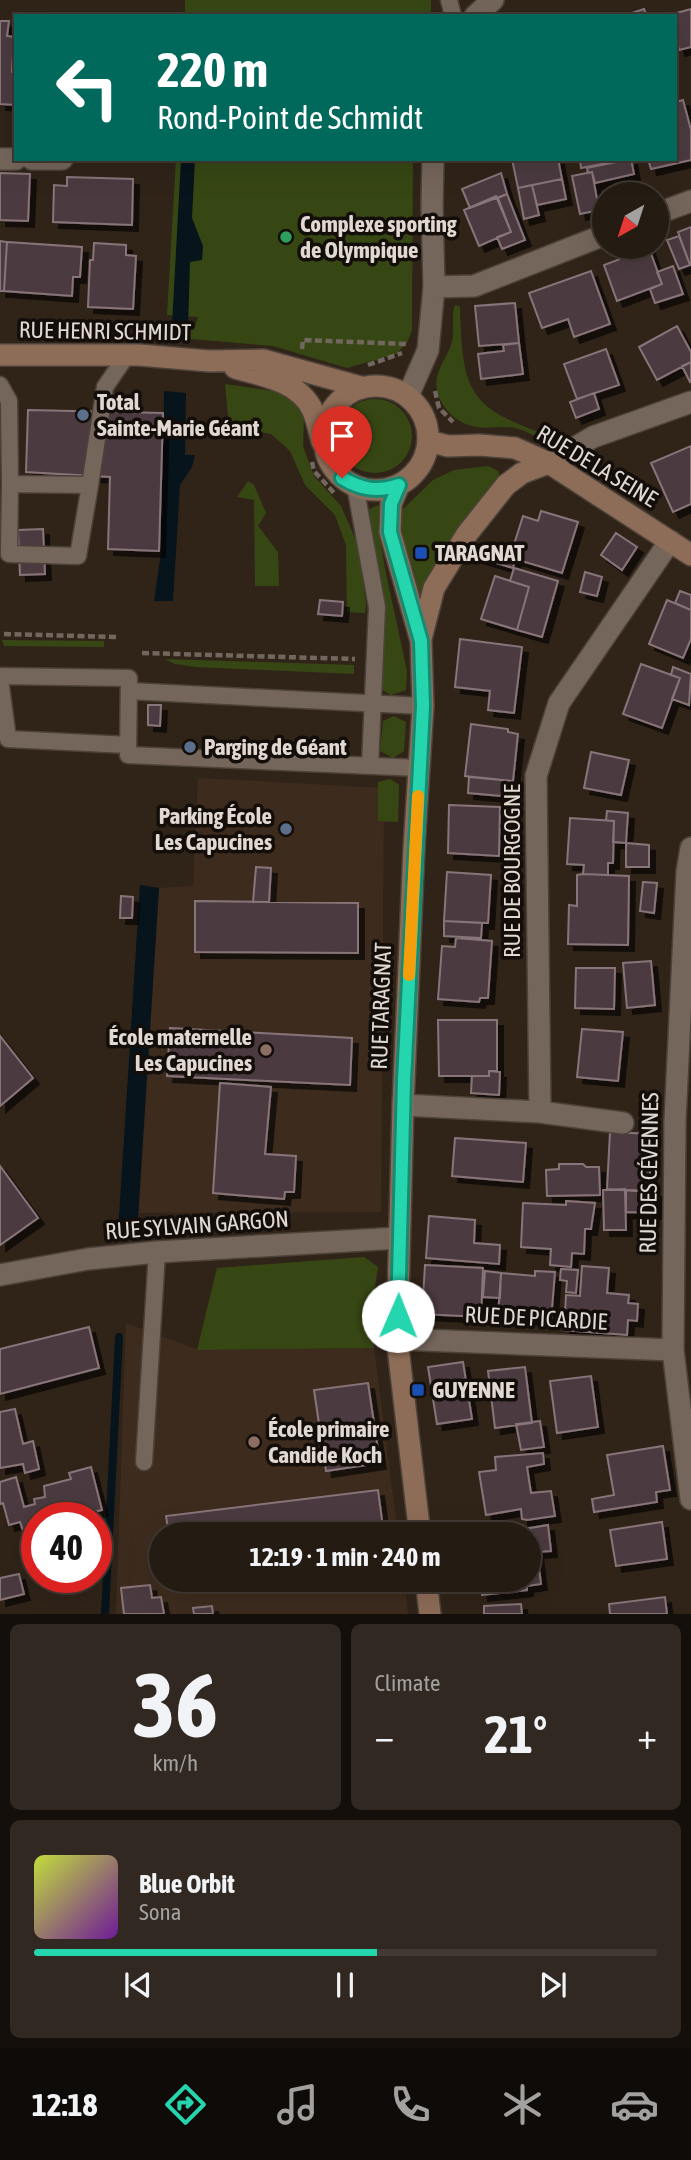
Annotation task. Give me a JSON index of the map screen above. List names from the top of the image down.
{
  "streets": {
    "street": [
      "RUE HENRI SCHMIDT",
      "RUE DE LA SEINE",
      "RUE DE BOURGOGNE",
      "RUE TARAGNAT",
      "RUE DES CÉVENNES",
      "RUE SYLVAIN GARGON",
      "RUE DE PICARDIE"
    ]
  },
  "crossings": [
    ["RUE HENRI SCHMIDT", "RUE DE LA SEINE"],
    ["RUE HENRI SCHMIDT", "RUE TARAGNAT"],
    ["RUE DE LA SEINE", "RUE DE BOURGOGNE"],
    ["RUE DE LA SEINE", "RUE TARAGNAT"],
    ["RUE TARAGNAT", "RUE SYLVAIN GARGON"],
    ["RUE TARAGNAT", "RUE DE PICARDIE"],
    ["RUE DES CÉVENNES", "RUE DE PICARDIE"]
  ],
  "places": {
    "other": [
      "Complexe sporting de Olympique",
      "Total Sainte-Marie Géant",
      "Parging de Géant",
      "Parking École Les Capucines",
      "École maternelle Les Capucines",
      "École primaire Candide Koch"
    ],
    "transit": ["TARAGNAT", "GUYENNE"]
  },
  "north": "bottom left",
  "page": {
    "turn": ["220 m", "Rond-Point de Schmidt"],
    "limit": "40",
    "trip": "12:19 · 1 min · 240 m",
    "tile": [
      ["36", "km/h"],
      "Climate"
    ],
    "heat": ["−", "21°", "+"],
    "song": ["Blue Orbit", "Sona"],
    "tabs": "12:18"
  }
}
